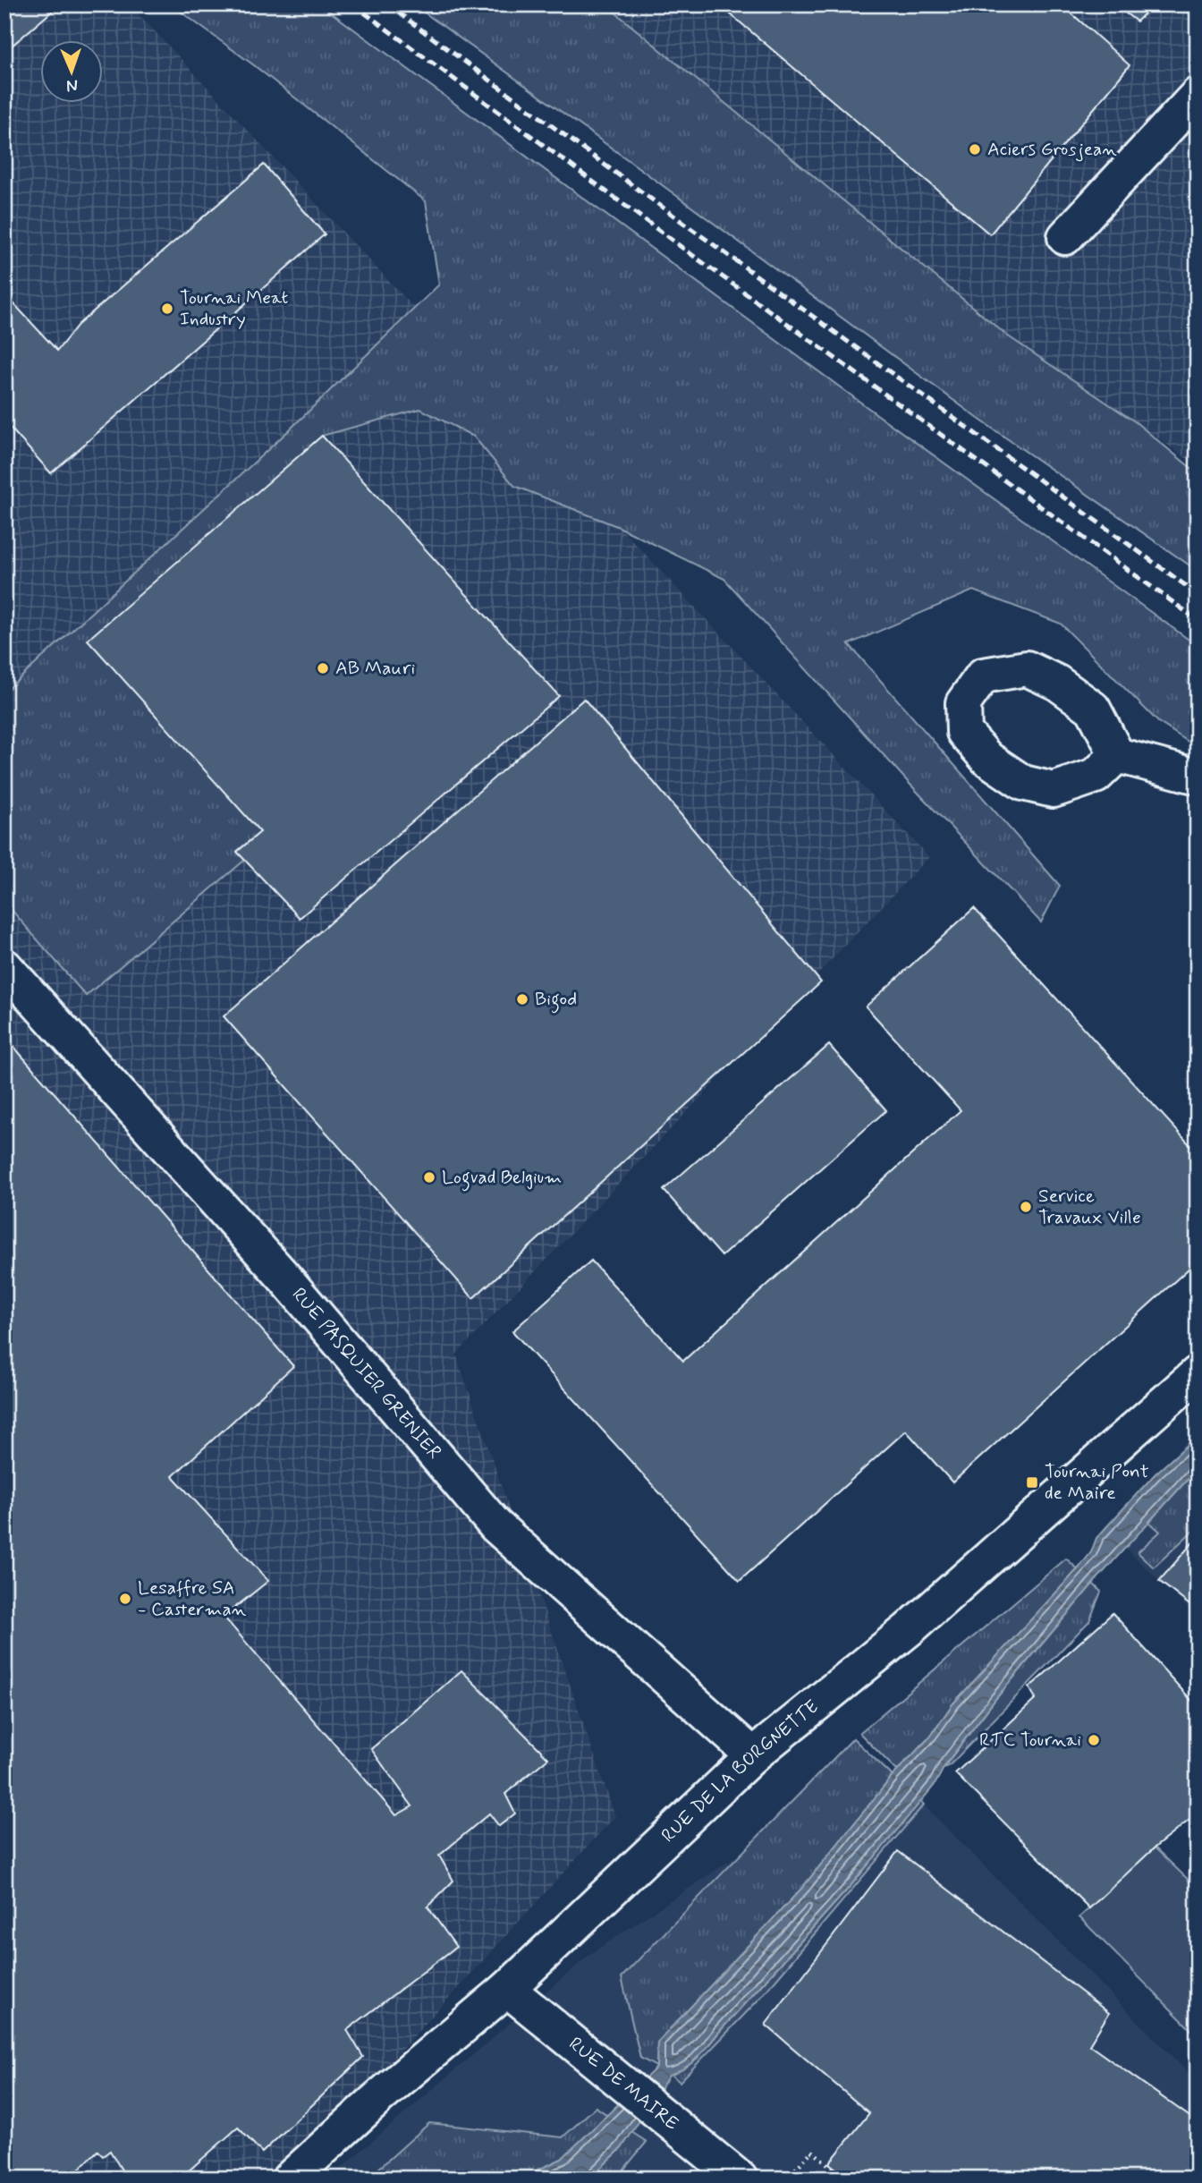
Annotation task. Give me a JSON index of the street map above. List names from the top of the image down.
{
  "streets": {
    "street": ["RUE PASQUIER GRENIER", "RUE DE LA BORGNETTE", "RUE DE MAIRE"]
  },
  "crossings": [
    ["RUE PASQUIER GRENIER", "RUE DE LA BORGNETTE"],
    ["RUE DE LA BORGNETTE", "RUE DE MAIRE"]
  ],
  "places": {
    "other": [
      "Aciers Grosjean",
      "Tournai Meat Industry",
      "AB Mauri",
      "Bigod",
      "Logvad Belgium",
      "Service Travaux Ville",
      "Lesaffre SA - Casterman",
      "RTC Tournai"
    ],
    "transit": ["Tournai Pont de Maire"]
  },
  "north": "bottom"
}
